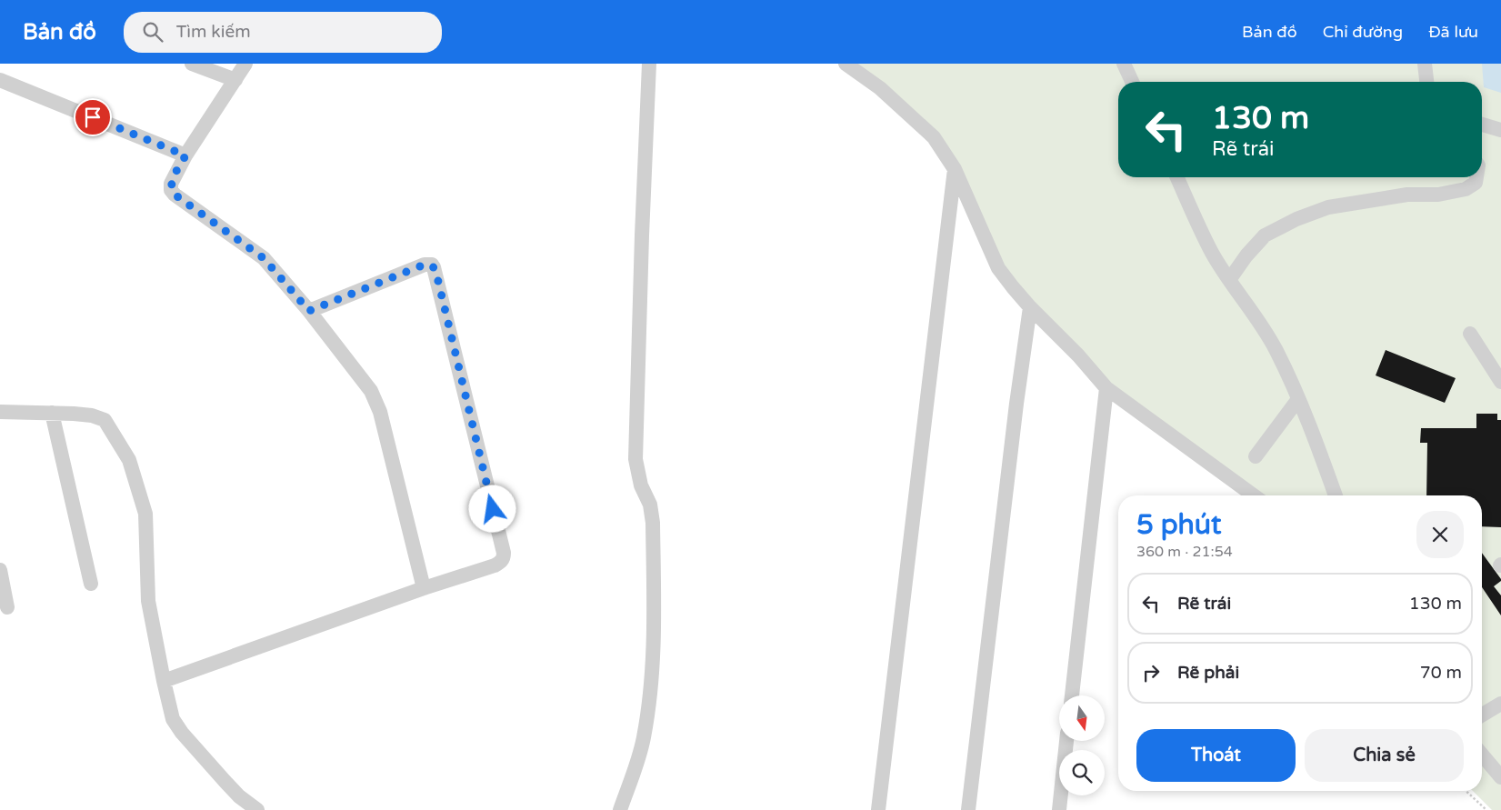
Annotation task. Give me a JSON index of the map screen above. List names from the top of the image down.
{
  "north": "bottom",
  "page": {
    "header": "Bản đồ",
    "search": "Tìm kiếm",
    "nav": ["Bản đồ", "Chỉ đường", "Đã lưu"],
    "turn": ["130 m", "Rẽ trái"],
    "heading": ["5 phút", "360 m · 21:54"],
    "list": [
      {
        "name": "Rẽ trái",
        "value": "130 m"
      },
      {
        "name": "Rẽ phải",
        "value": "70 m"
      }
    ],
    "buttons": ["Thoát", "Chia sẻ"]
  }
}
